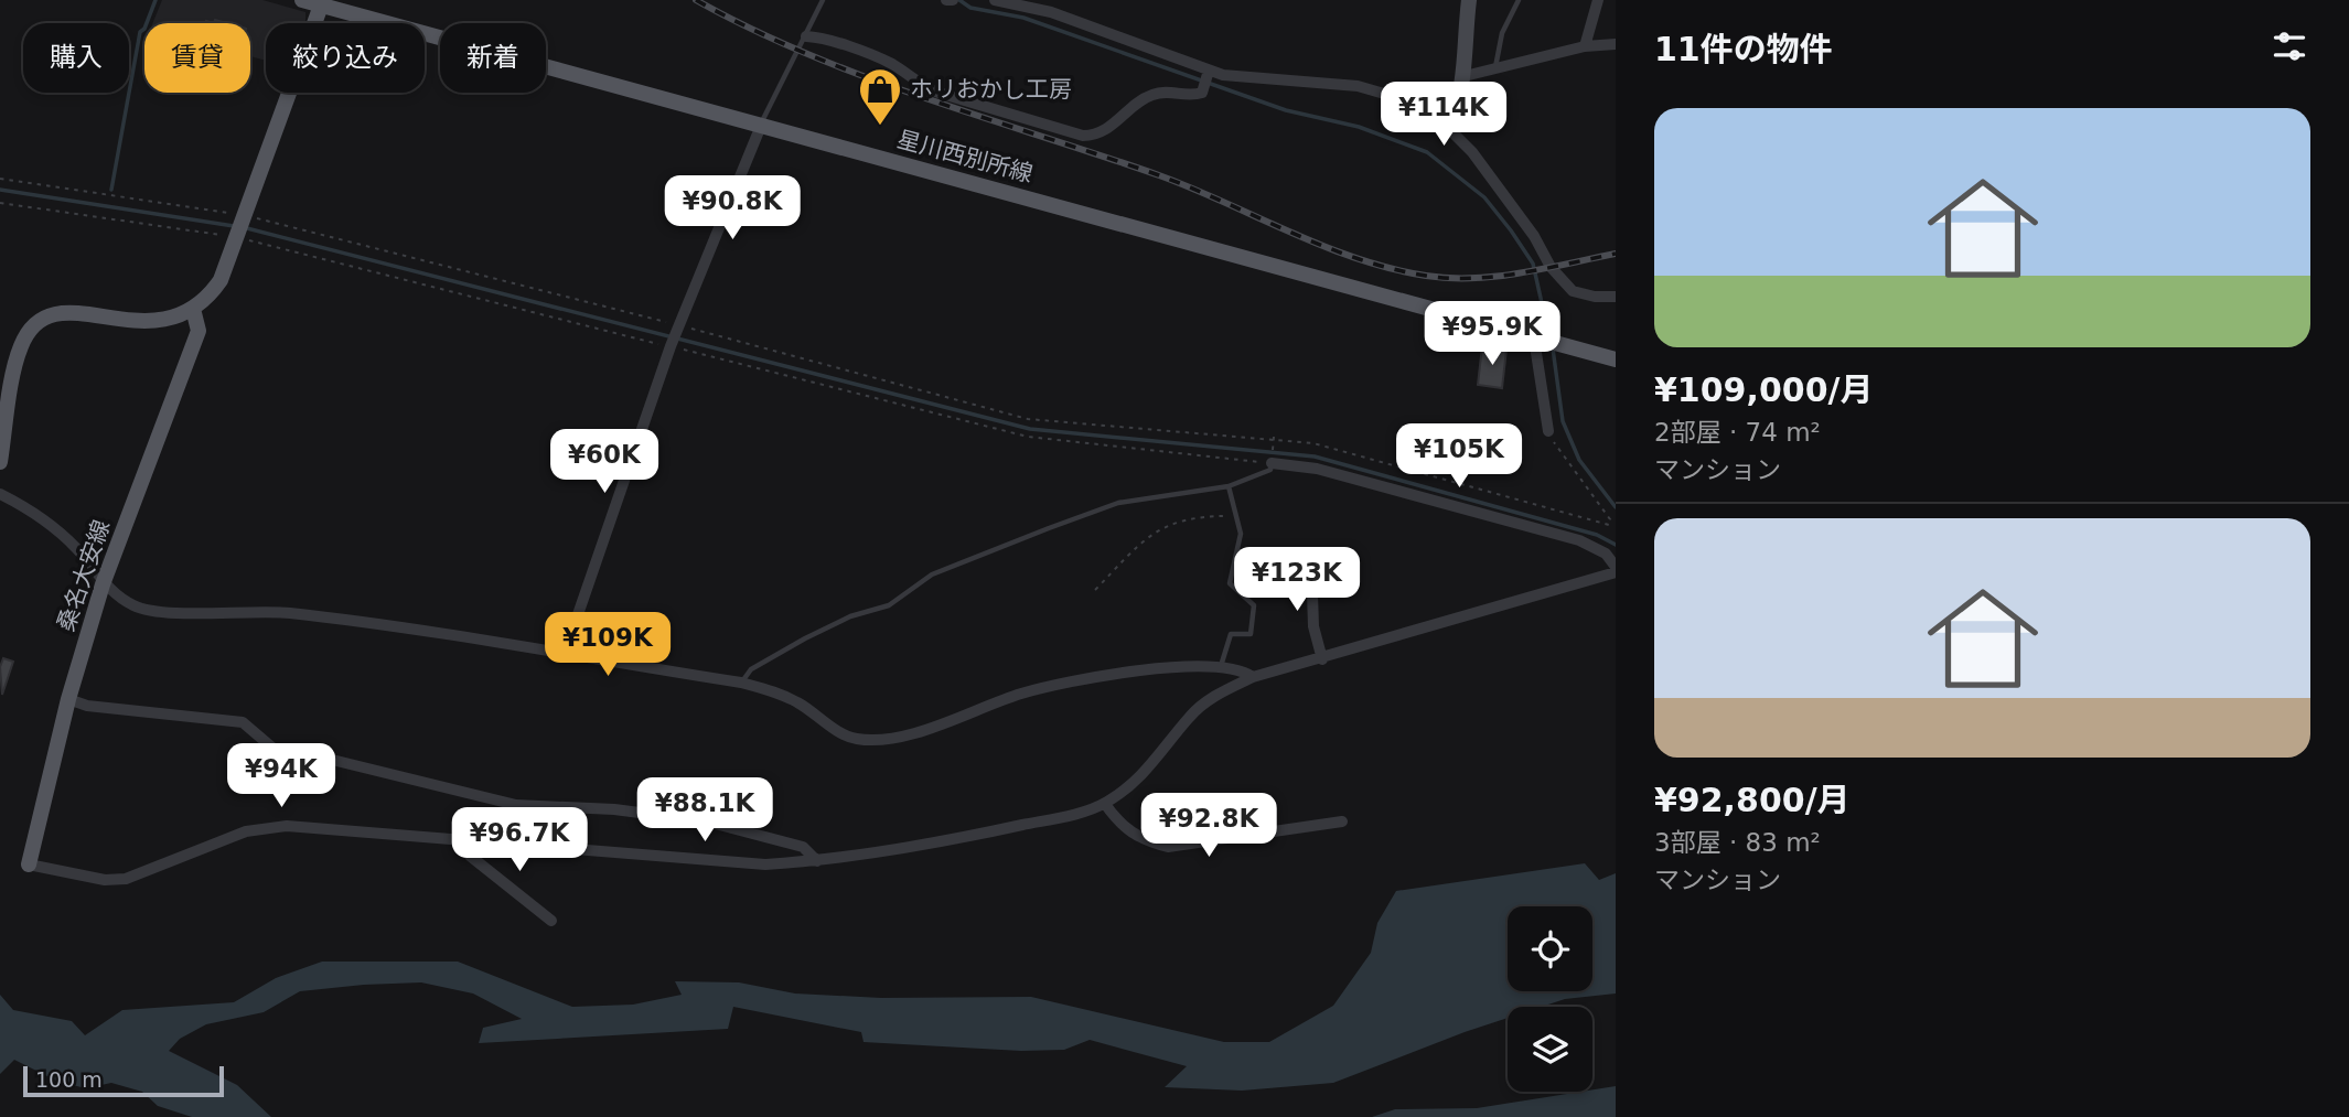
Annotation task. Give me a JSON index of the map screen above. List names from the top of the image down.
{
  "streets": {
    "main road": ["星川西別所線", "桑名大安線"]
  },
  "places": {
    "shop": ["ホリおかし工房"]
  },
  "scale_bar": "100 m",
  "page": {
    "heading": "11件の物件",
    "chip": [
      "購入",
      "賃貸",
      "絞り込み",
      "新着"
    ],
    "price": [
      "¥114K",
      "¥90.8K",
      "¥95.9K",
      "¥105K",
      "¥60K",
      "¥123K",
      "¥109K",
      "¥94K",
      "¥88.1K",
      "¥92.8K",
      "¥96.7K"
    ],
    "list": [
      {
        "name": "¥109,000/月",
        "note": "2部屋 · 74 m² · マンション"
      },
      {
        "name": "¥92,800/月",
        "note": "3部屋 · 83 m² · マンション"
      }
    ],
    "scale": "100 m"
  }
}
